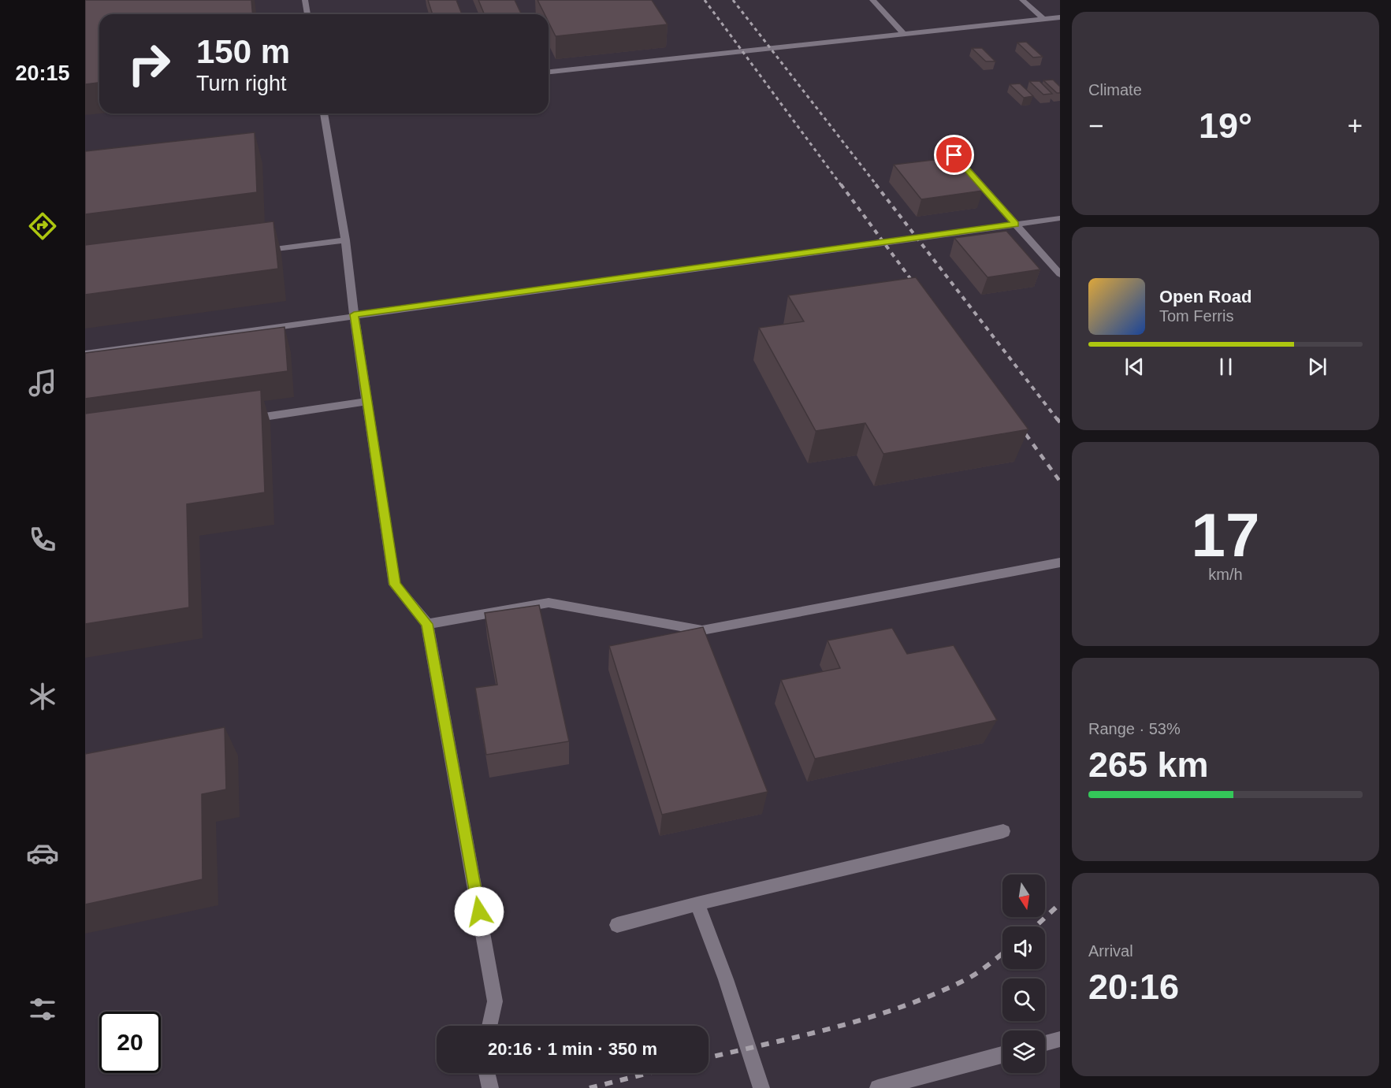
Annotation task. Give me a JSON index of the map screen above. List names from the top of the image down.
{
  "north": "bottom",
  "page": {
    "tabs": "20:15",
    "tile": [
      "Climate",
      ["17", "km/h"],
      ["Range · 53%", "265 km"],
      ["Arrival", "20:16"]
    ],
    "turn": ["150 m", "Turn right"],
    "heat": ["−", "19°", "+"],
    "song": ["Open Road", "Tom Ferris"],
    "limit": "20",
    "trip": "20:16 · 1 min · 350 m"
  }
}
